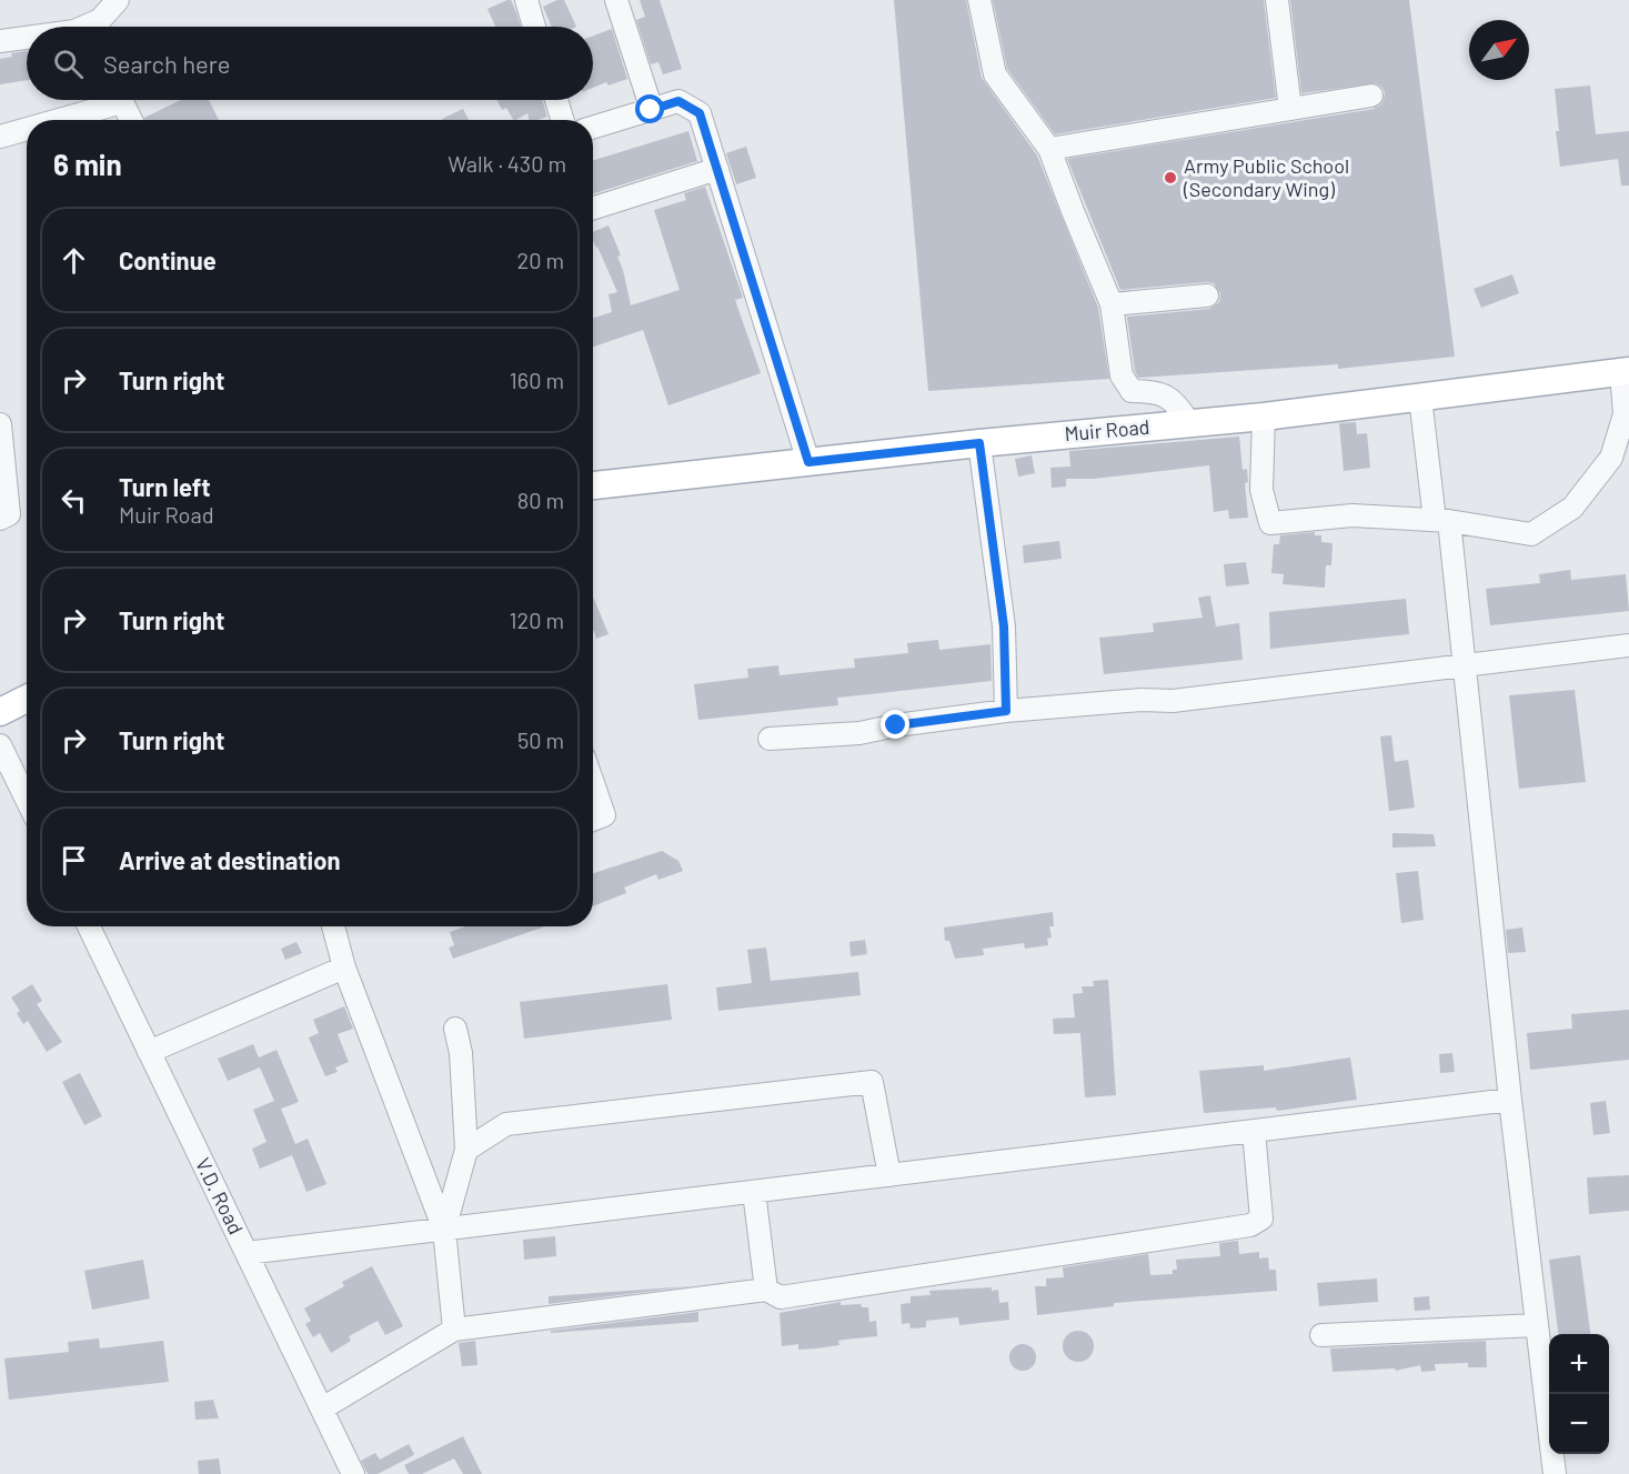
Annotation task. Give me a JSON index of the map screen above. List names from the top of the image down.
{
  "streets": {
    "main road": ["Muir Road"],
    "street": ["V.D. Road"]
  },
  "places": ["Army Public School (Secondary Wing)"],
  "north": "top right",
  "page": {
    "search": "Search here",
    "heading": ["6 min", "Walk · 430 m"],
    "list": [
      ["Continue", "20 m"],
      ["Turn right", "160 m"],
      ["Turn left", "Muir Road", "80 m"],
      ["Turn right", "120 m"],
      ["Turn right", "50 m"],
      "Arrive at destination"
    ],
    "map_buttons": ["+", "−"]
  }
}
